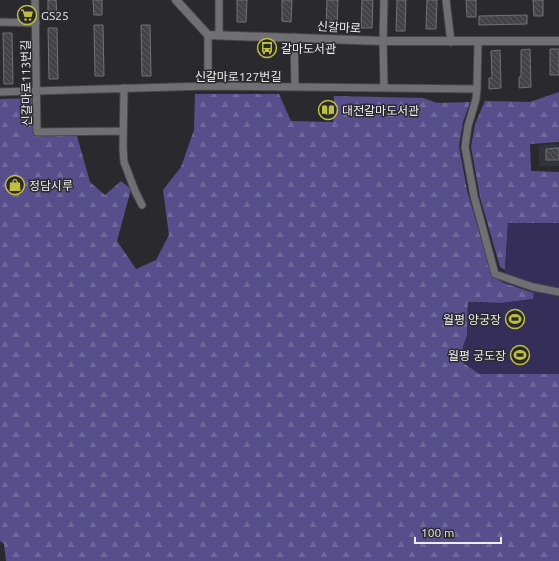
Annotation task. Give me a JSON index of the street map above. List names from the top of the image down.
{
  "streets": {
    "street": ["신갈마로", "신갈마로127번길", "신갈마로113번길"]
  },
  "crossings": [
    ["신갈마로127번길", "신갈마로113번길"]
  ],
  "places": {
    "supermarket": ["GS25"],
    "bus stop": ["갈마도서관"],
    "library": ["대전갈마도서관"],
    "shop": ["정담시루"],
    "sports": ["월평 양궁장", "월평 궁도장"]
  },
  "scale_bar": "100 m"
}
